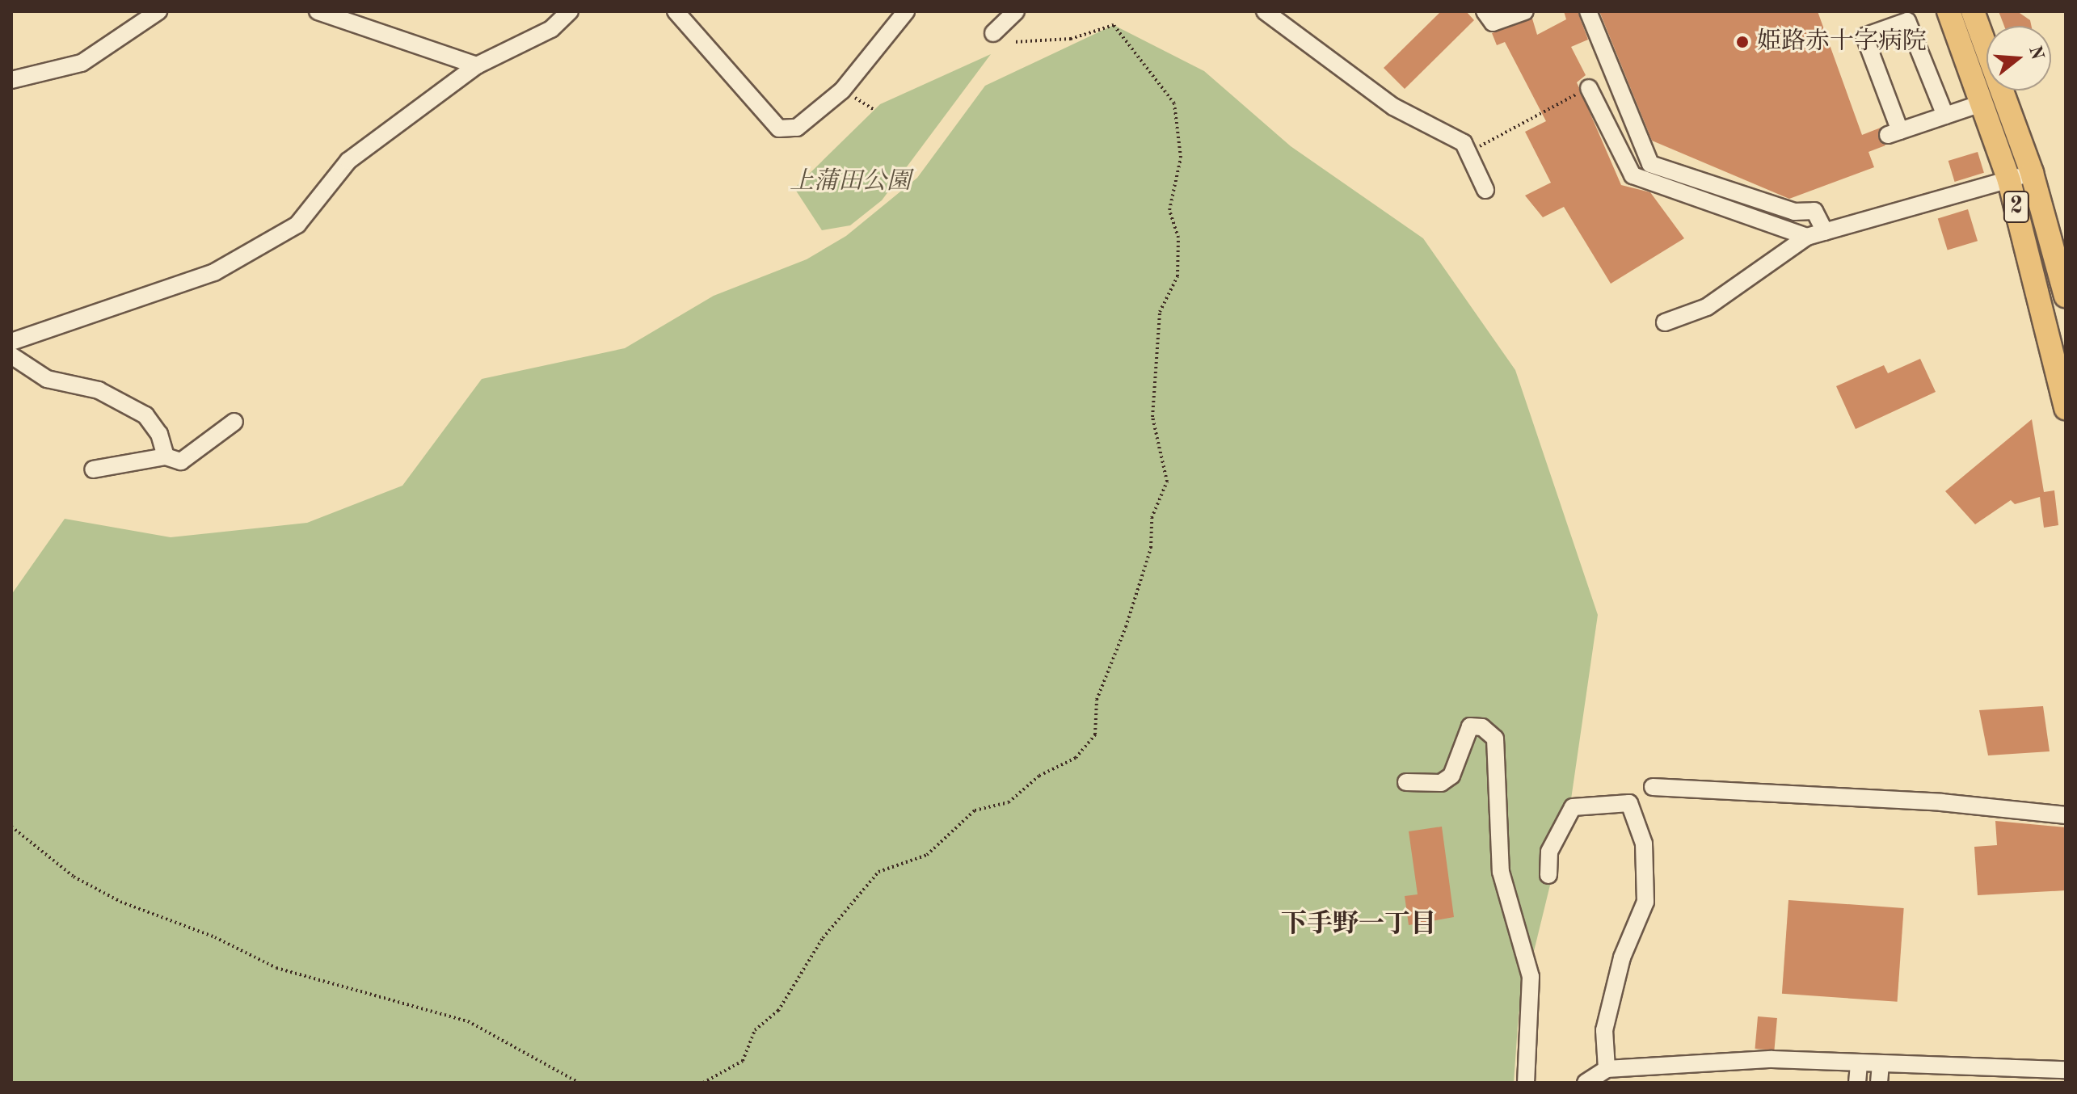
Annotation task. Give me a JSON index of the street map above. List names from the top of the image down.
{
  "streets": {
    "highway": ["2"]
  },
  "districts": ["下手野一丁目"],
  "parks": ["上蒲田公園"],
  "places": ["姫路赤十字病院"],
  "north": "right"
}
